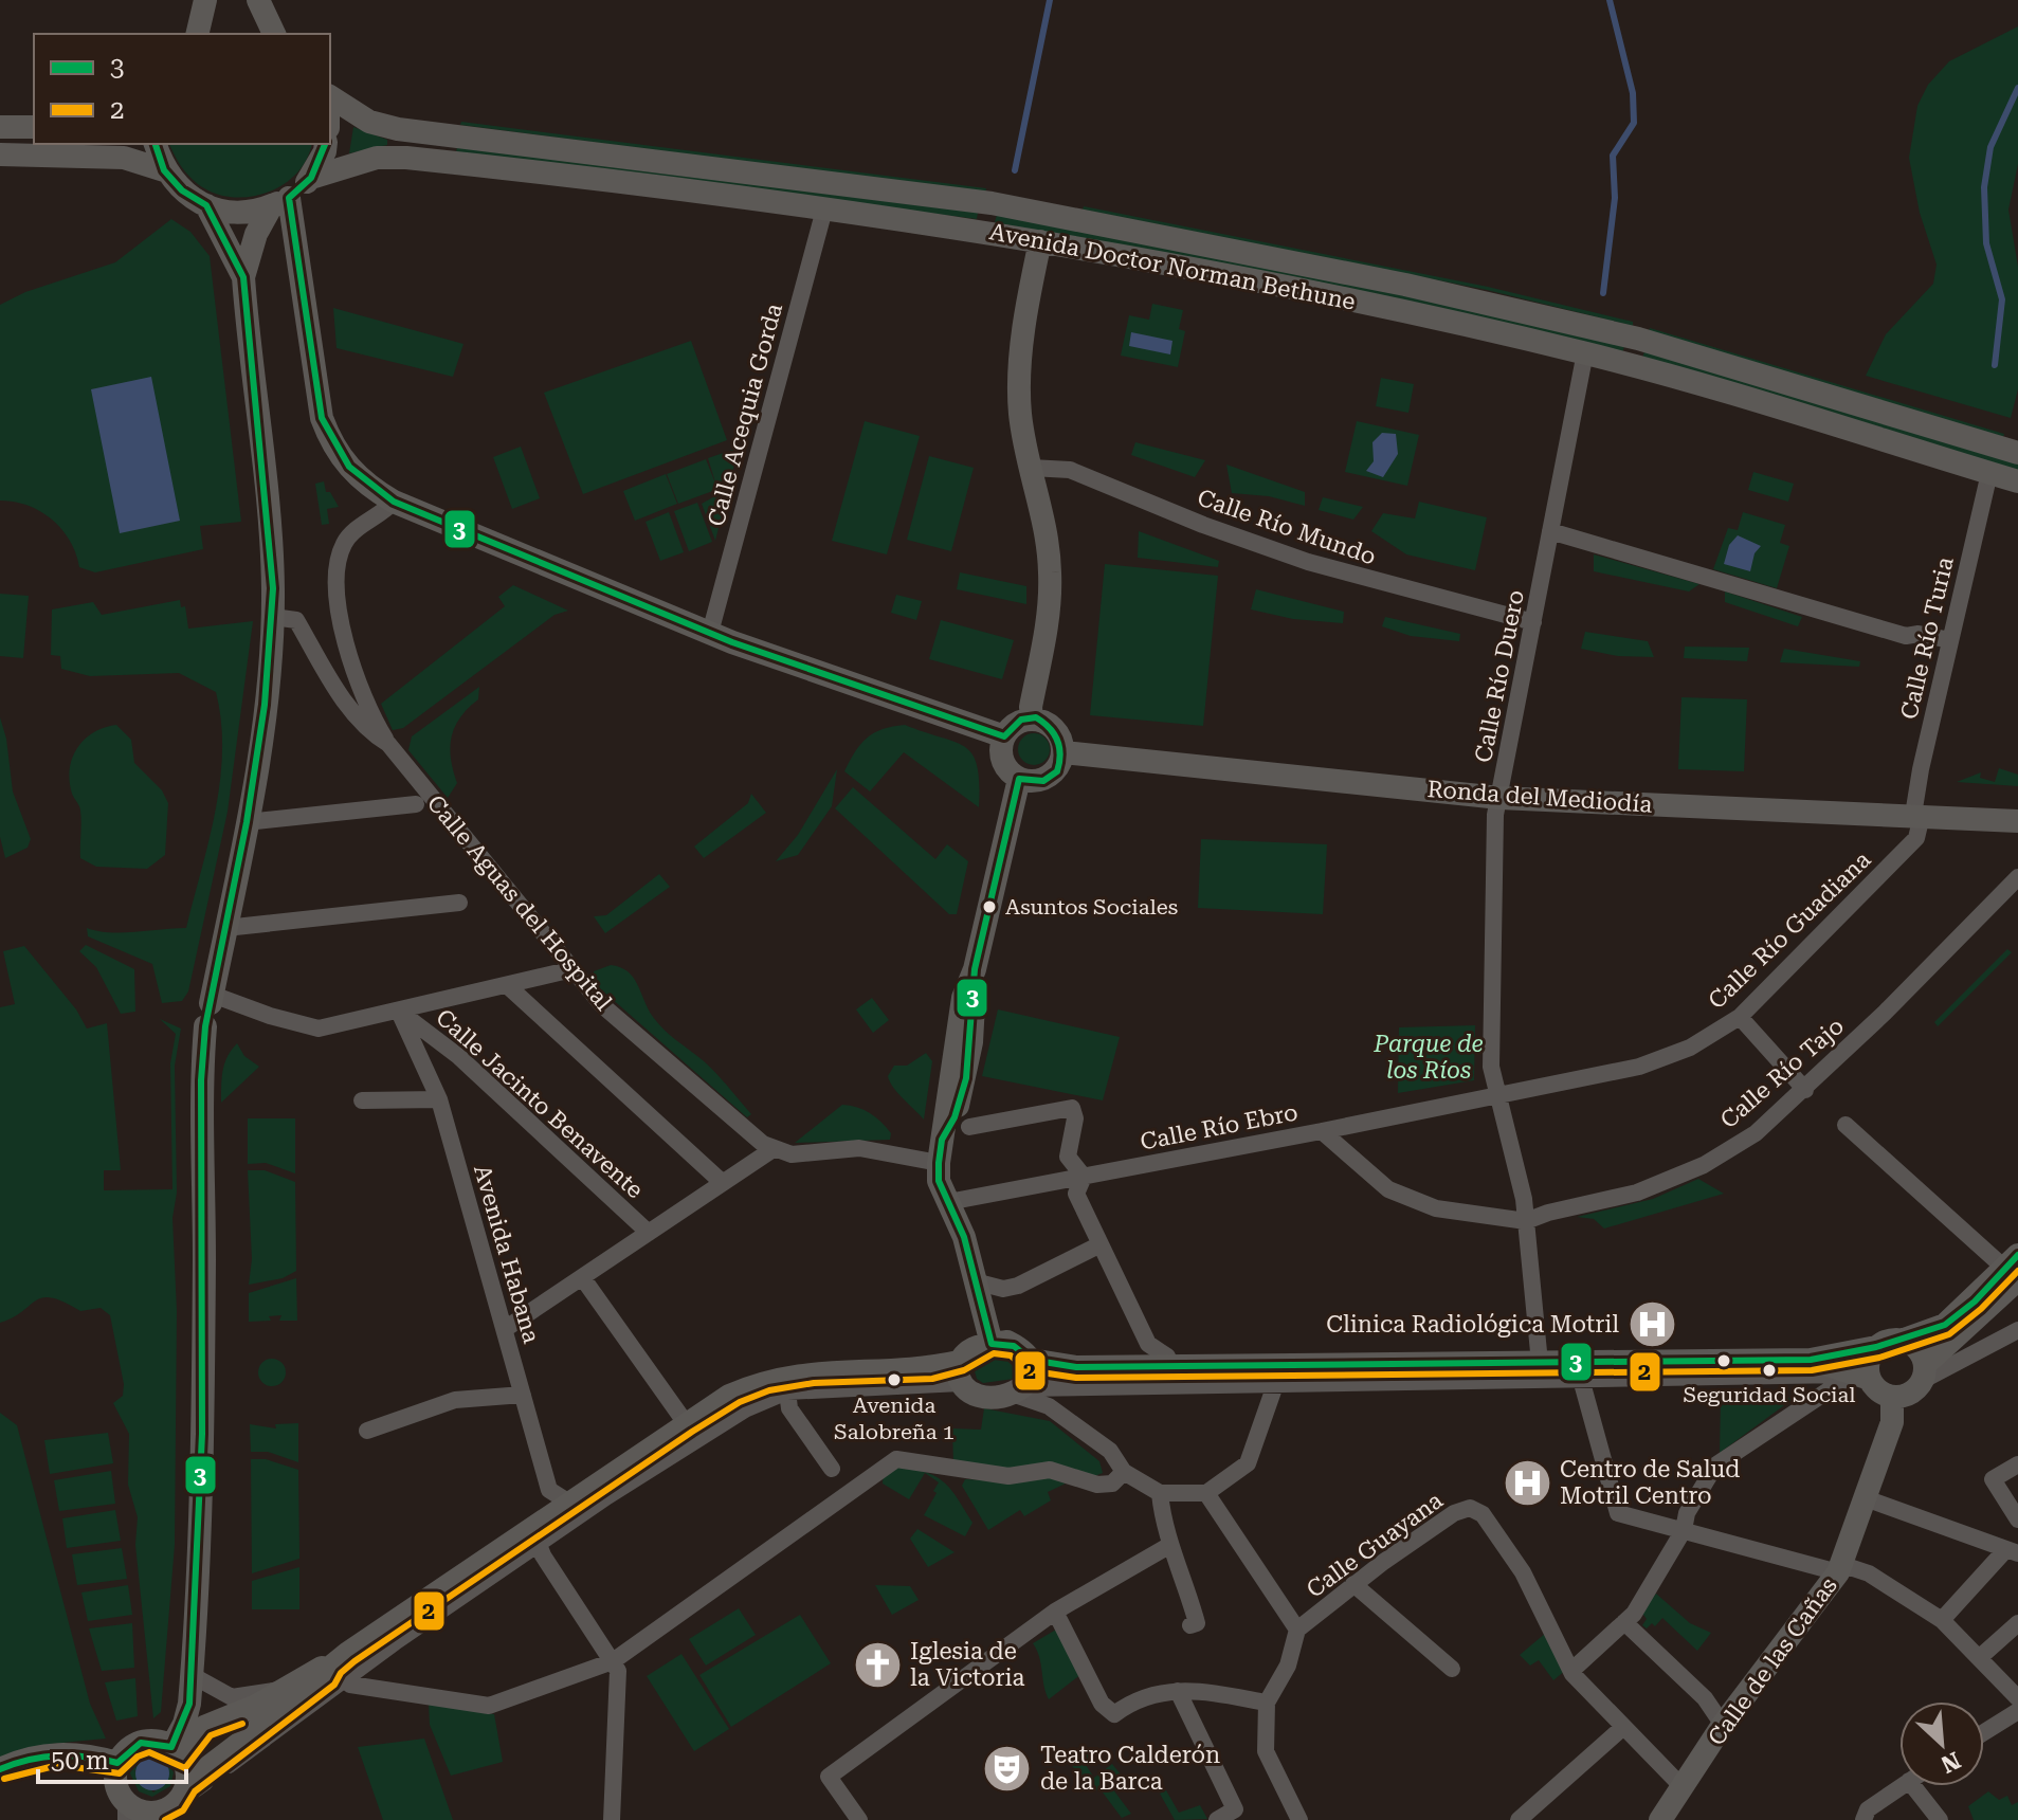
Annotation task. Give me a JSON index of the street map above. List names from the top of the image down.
{
  "streets": {
    "main road": ["Avenida Doctor Norman Bethune", "Ronda del Mediodía", "Calle de las Cañas"],
    "street": [
      "Calle Acequia Gorda",
      "Calle Río Mundo",
      "Calle Río Turia",
      "Calle Río Duero",
      "Calle Aguas del Hospital",
      "Calle Río Guadiana",
      "Calle Río Tajo",
      "Calle Jacinto Benavente",
      "Calle Río Ebro",
      "Avenida Habana",
      "Calle Guayana"
    ]
  },
  "crossings": [
    ["Avenida Doctor Norman Bethune", "Calle Acequia Gorda"],
    ["Avenida Doctor Norman Bethune", "Calle Río Turia"],
    ["Avenida Doctor Norman Bethune", "Calle Río Duero"],
    ["Calle Río Mundo", "Calle Río Duero"],
    ["Calle Río Turia", "Ronda del Mediodía"],
    ["Calle Río Turia", "Calle Río Guadiana"],
    ["Calle Río Duero", "Ronda del Mediodía"],
    ["Calle Río Duero", "Calle Río Guadiana"],
    ["Calle Río Duero", "Calle Río Tajo"],
    ["Calle Río Duero", "Calle Río Ebro"],
    ["Ronda del Mediodía", "Calle Río Guadiana"],
    ["Calle Río Guadiana", "Calle Río Ebro"],
    ["Calle Río Tajo", "Calle Río Ebro"],
    ["Calle Jacinto Benavente", "Avenida Habana"]
  ],
  "parks": ["Parque de los Ríos"],
  "places": {
    "other": ["Asuntos Sociales", "Seguridad Social", "Avenida Salobreña 1"],
    "hospital": ["Clinica Radiológica Motril", "Centro de Salud Motril Centro"],
    "church": ["Iglesia de la Victoria"],
    "theatre": ["Teatro Calderón de la Barca"]
  },
  "lines": ["transit line 3", "transit line 2"],
  "legend": ["3", "2"],
  "scale_bar": "50 m",
  "north": "bottom right"
}
